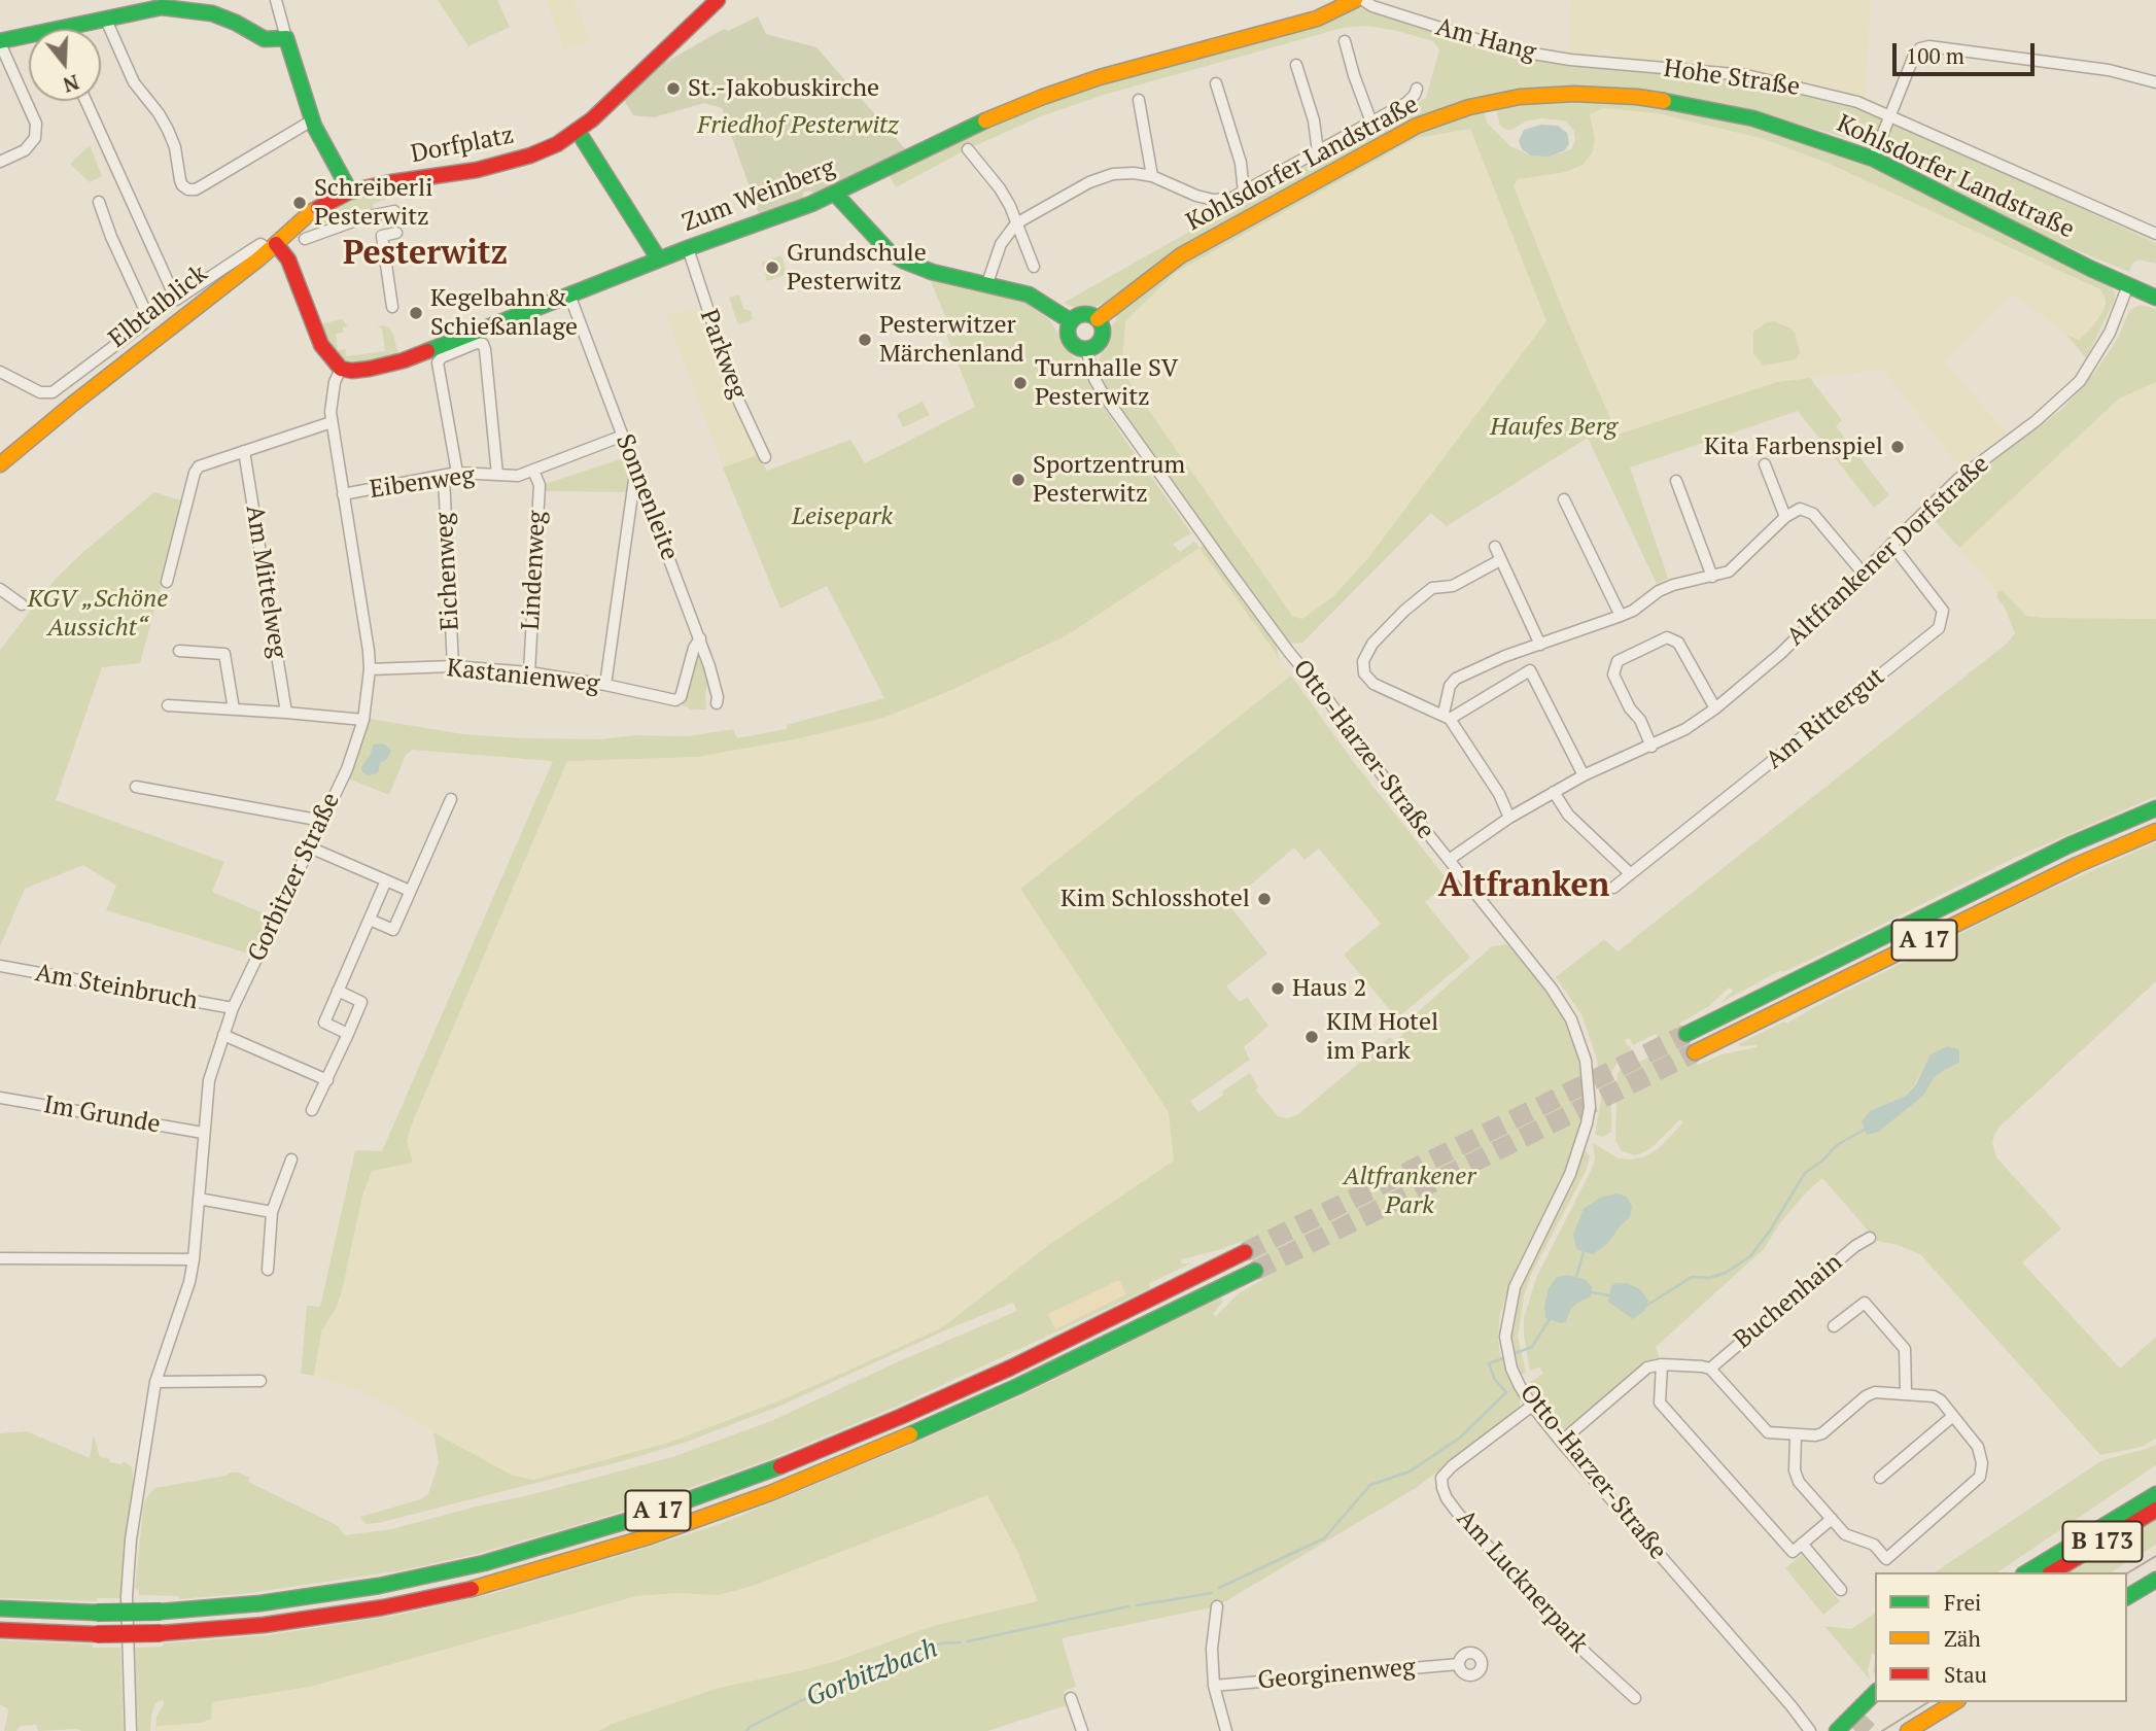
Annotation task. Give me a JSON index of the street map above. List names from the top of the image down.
{
  "streets": {
    "main road": [
      "Dorfplatz",
      "Kohlsdorfer Landstraße",
      "Zum Weinberg",
      "Elbtalblick",
      "A 17",
      "B 173"
    ],
    "street": [
      "Am Hang",
      "Hohe Straße",
      "Parkweg",
      "Eibenweg",
      "Sonnenleite",
      "Altfrankener Dorfstraße",
      "Lindenweg",
      "Eichenweg",
      "Am Mittelweg",
      "Kastanienweg",
      "Am Rittergut",
      "Otto-Harzer-Straße",
      "Gorbitzer Straße",
      "Am Steinbruch",
      "Im Grunde",
      "Buchenhain",
      "Am Lucknerpark",
      "Georginenweg"
    ]
  },
  "crossings": [
    ["Am Hang", "Hohe Straße"],
    ["Dorfplatz", "Elbtalblick"],
    ["Kohlsdorfer Landstraße", "Altfrankener Dorfstraße"],
    ["Kohlsdorfer Landstraße", "Otto-Harzer-Straße"],
    ["Zum Weinberg", "Parkweg"],
    ["Zum Weinberg", "Sonnenleite"],
    ["Zum Weinberg", "Gorbitzer Straße"],
    ["Eibenweg", "Sonnenleite"],
    ["Eibenweg", "Lindenweg"],
    ["Eibenweg", "Eichenweg"],
    ["Eibenweg", "Gorbitzer Straße"],
    ["Sonnenleite", "Kastanienweg"],
    ["Altfrankener Dorfstraße", "Am Rittergut"],
    ["Altfrankener Dorfstraße", "Otto-Harzer-Straße"],
    ["Lindenweg", "Kastanienweg"],
    ["Eichenweg", "Kastanienweg"],
    ["Kastanienweg", "Gorbitzer Straße"],
    ["Otto-Harzer-Straße", "Am Lucknerpark"],
    ["Gorbitzer Straße", "Am Steinbruch"],
    ["Gorbitzer Straße", "Im Grunde"]
  ],
  "districts": ["Pesterwitz", "Altfranken"],
  "water": ["Gorbitzbach"],
  "parks": [
    "Friedhof Pesterwitz",
    "Haufes Berg",
    "Leisepark",
    "KGV „Schöne Aussicht“",
    "Altfrankener Park"
  ],
  "places": [
    "St.-Jakobuskirche",
    "Schreiberli Pesterwitz",
    "Grundschule Pesterwitz",
    "Kegelbahn& Schießanlage",
    "Pesterwitzer Märchenland",
    "Turnhalle SV Pesterwitz",
    "Kita Farbenspiel",
    "Sportzentrum Pesterwitz",
    "Kim Schlosshotel",
    "Haus 2",
    "KIM Hotel im Park"
  ],
  "legend": ["Frei", "Zäh", "Stau"],
  "scale_bar": "100 m",
  "north": "bottom"
}
